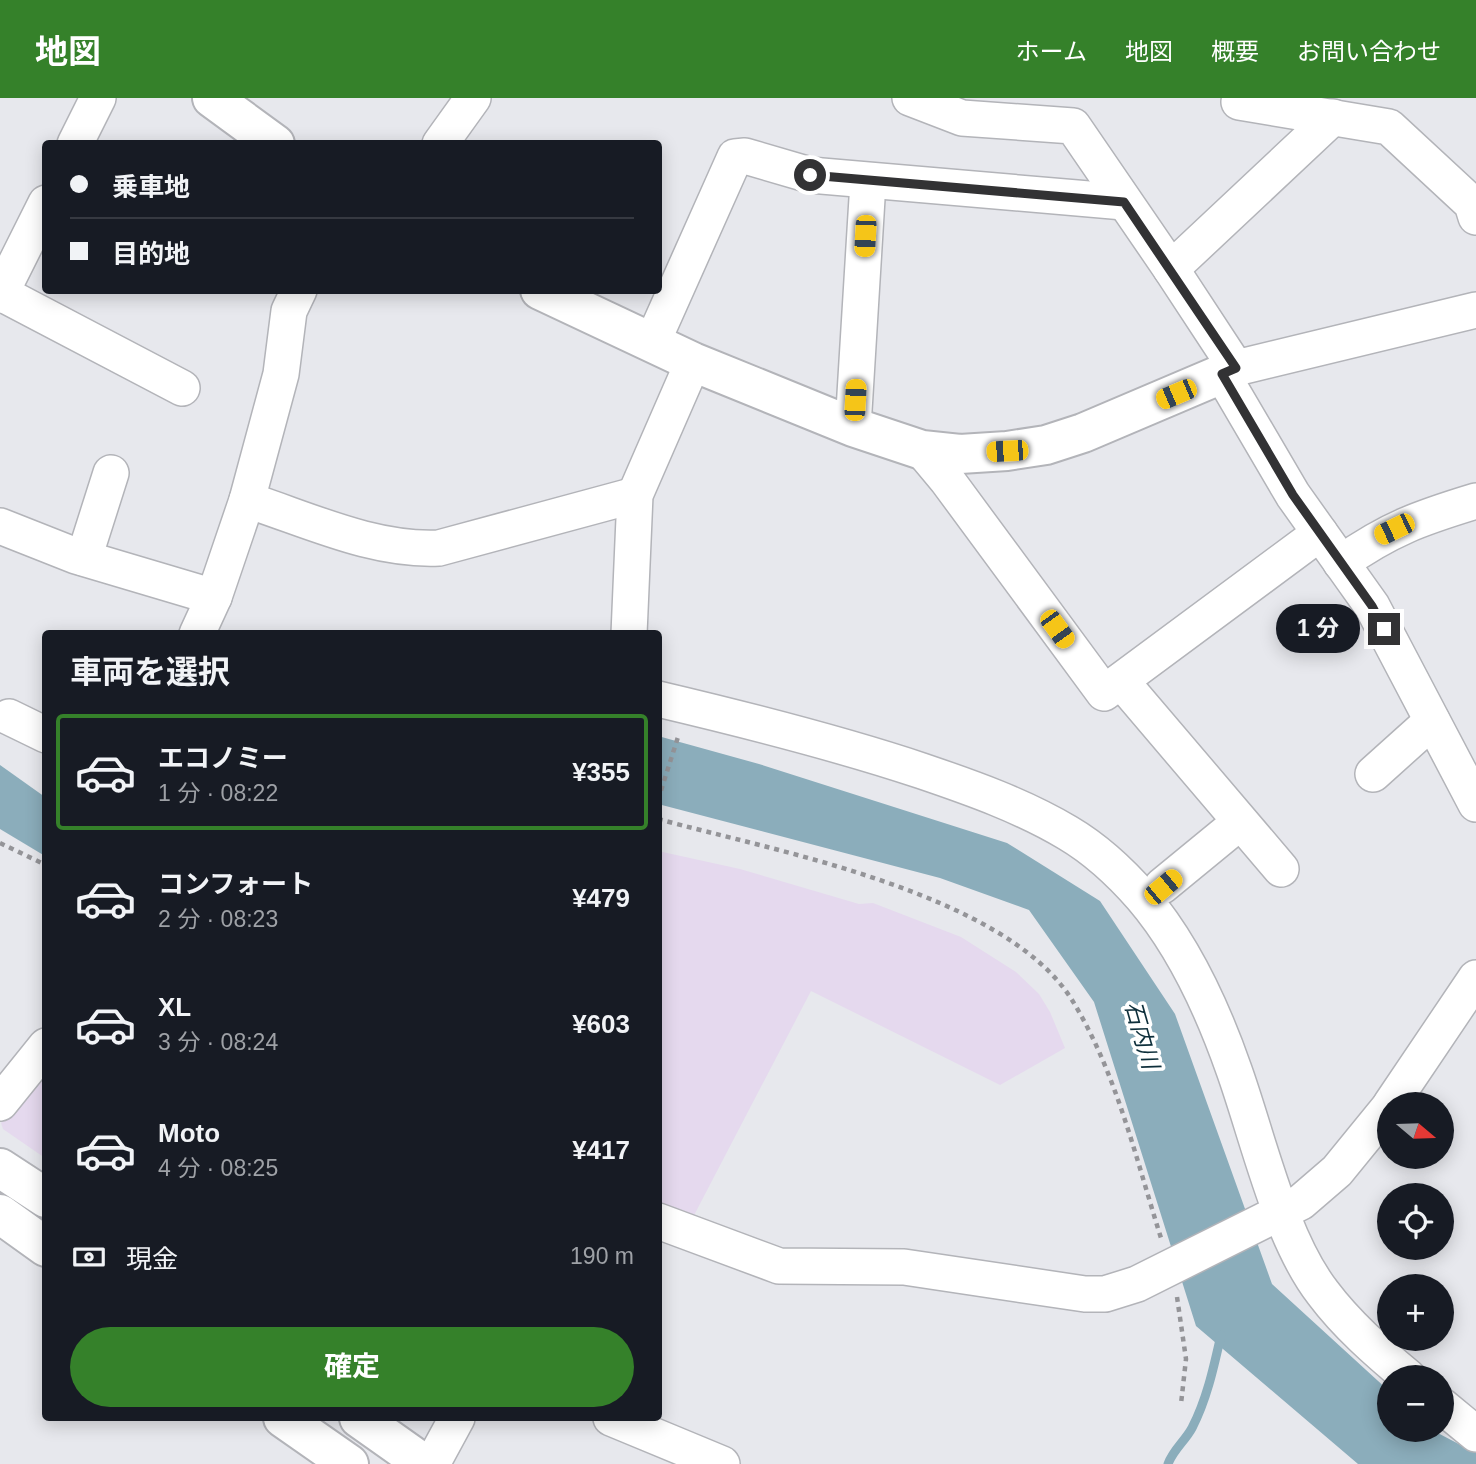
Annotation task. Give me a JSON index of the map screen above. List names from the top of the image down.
{
  "water": ["石内川"],
  "north": "right",
  "page": {
    "header": "地図",
    "nav": [
      "ホーム",
      "地図",
      "概要",
      "お問い合わせ"
    ],
    "banner": ["乗車地", "目的地"],
    "bubble": "1 分",
    "heading": "車両を選択",
    "list": [
      {
        "name": "エコノミー",
        "note": "1 分 · 08:22",
        "value": "¥355"
      },
      {
        "name": "コンフォート",
        "note": "2 分 · 08:23",
        "value": "¥479"
      },
      {
        "name": "XL",
        "note": "3 分 · 08:24",
        "value": "¥603"
      },
      {
        "name": "Moto",
        "note": "4 分 · 08:25",
        "value": "¥417"
      }
    ],
    "map_buttons": ["+", "−"],
    "pay": ["現金", "190 m"],
    "buttons": "確定"
  }
}
